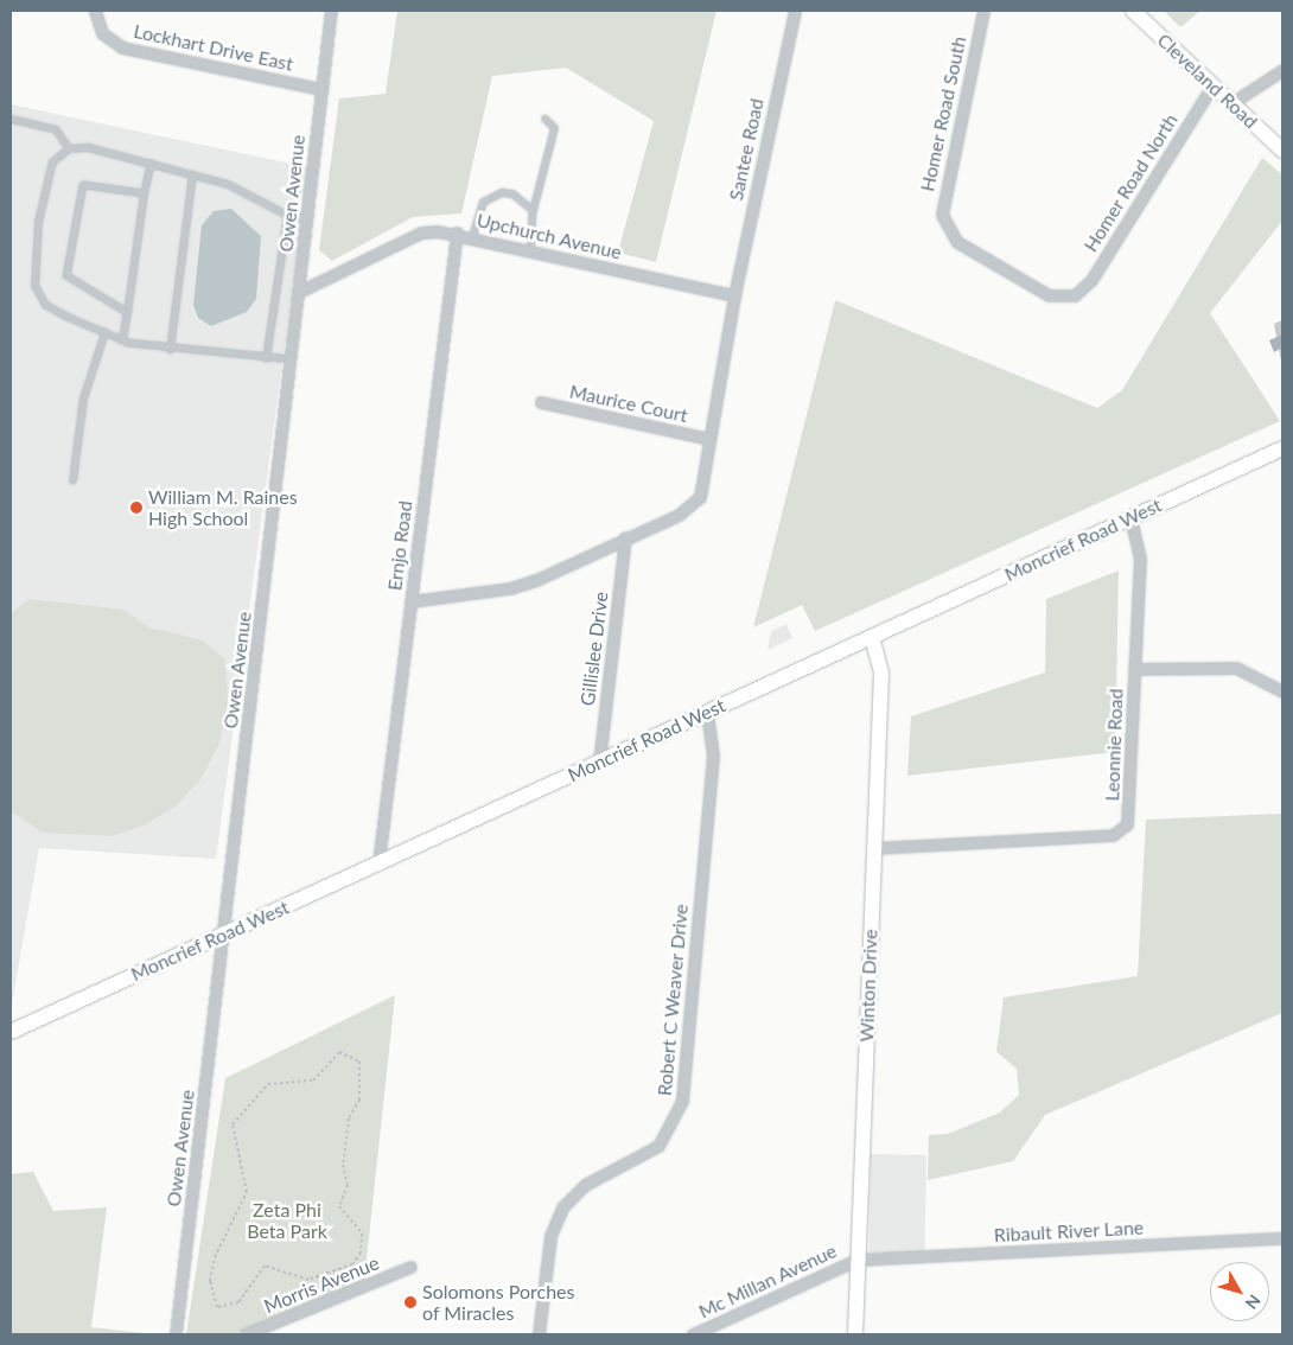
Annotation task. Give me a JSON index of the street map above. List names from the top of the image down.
{
  "streets": {
    "main road": ["Cleveland Road", "Moncrief Road West", "Winton Drive"],
    "street": [
      "Lockhart Drive East",
      "Homer Road South",
      "Santee Road",
      "Homer Road North",
      "Owen Avenue",
      "Upchurch Avenue",
      "Maurice Court",
      "Ernjo Road",
      "Gillislee Drive",
      "Leonnie Road",
      "Robert C Weaver Drive",
      "Ribault River Lane",
      "Mc Millan Avenue",
      "Morris Avenue"
    ]
  },
  "crossings": [
    ["Lockhart Drive East", "Owen Avenue"],
    ["Cleveland Road", "Homer Road North"],
    ["Homer Road South", "Homer Road North"],
    ["Santee Road", "Upchurch Avenue"],
    ["Owen Avenue", "Upchurch Avenue"],
    ["Owen Avenue", "Moncrief Road West"],
    ["Upchurch Avenue", "Ernjo Road"],
    ["Moncrief Road West", "Ernjo Road"],
    ["Moncrief Road West", "Gillislee Drive"],
    ["Moncrief Road West", "Leonnie Road"],
    ["Moncrief Road West", "Winton Drive"],
    ["Moncrief Road West", "Robert C Weaver Drive"],
    ["Leonnie Road", "Winton Drive"],
    ["Winton Drive", "Ribault River Lane"],
    ["Winton Drive", "Mc Millan Avenue"],
    ["Ribault River Lane", "Mc Millan Avenue"]
  ],
  "parks": ["Zeta Phi Beta Park"],
  "places": ["William M. Raines High School", "Solomons Porches of Miracles"],
  "north": "bottom right"
}
